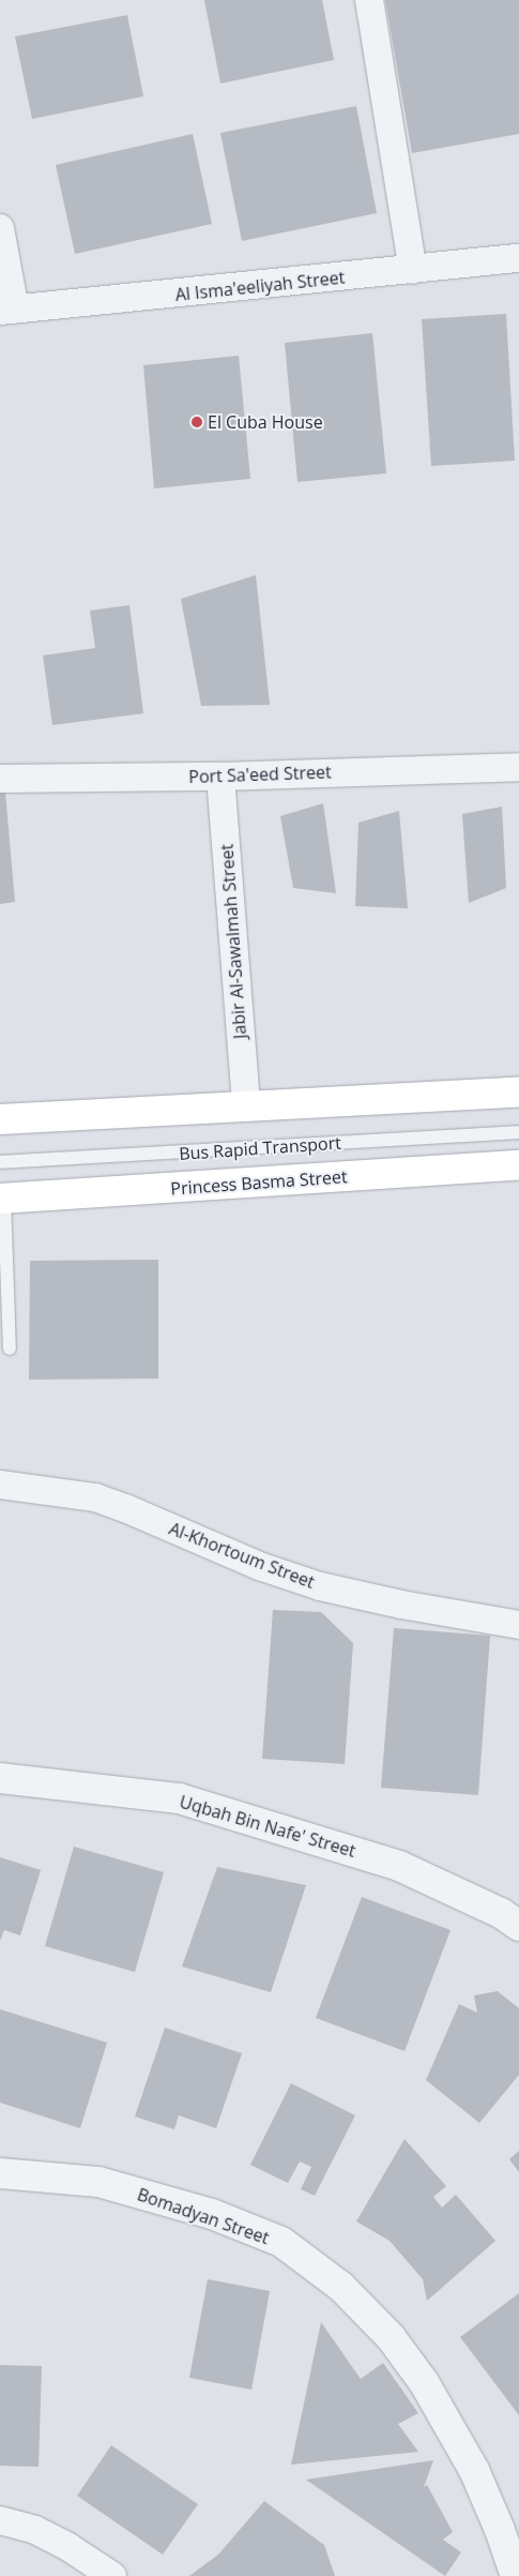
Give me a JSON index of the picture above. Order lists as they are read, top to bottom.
{
  "streets": {
    "main road": ["Princess Basma Street"],
    "street": [
      "Al Isma'eeliyah Street",
      "Port Sa'eed Street",
      "Jabir Al-Sawalmah Street",
      "Al-Khortoum Street",
      "Uqbah Bin Nafe' Street",
      "Bomadyan Street"
    ],
    "lane": ["Bus Rapid Transport"]
  },
  "crossings": [
    ["Port Sa'eed Street", "Jabir Al-Sawalmah Street"]
  ],
  "places": ["El Cuba House"]
}
